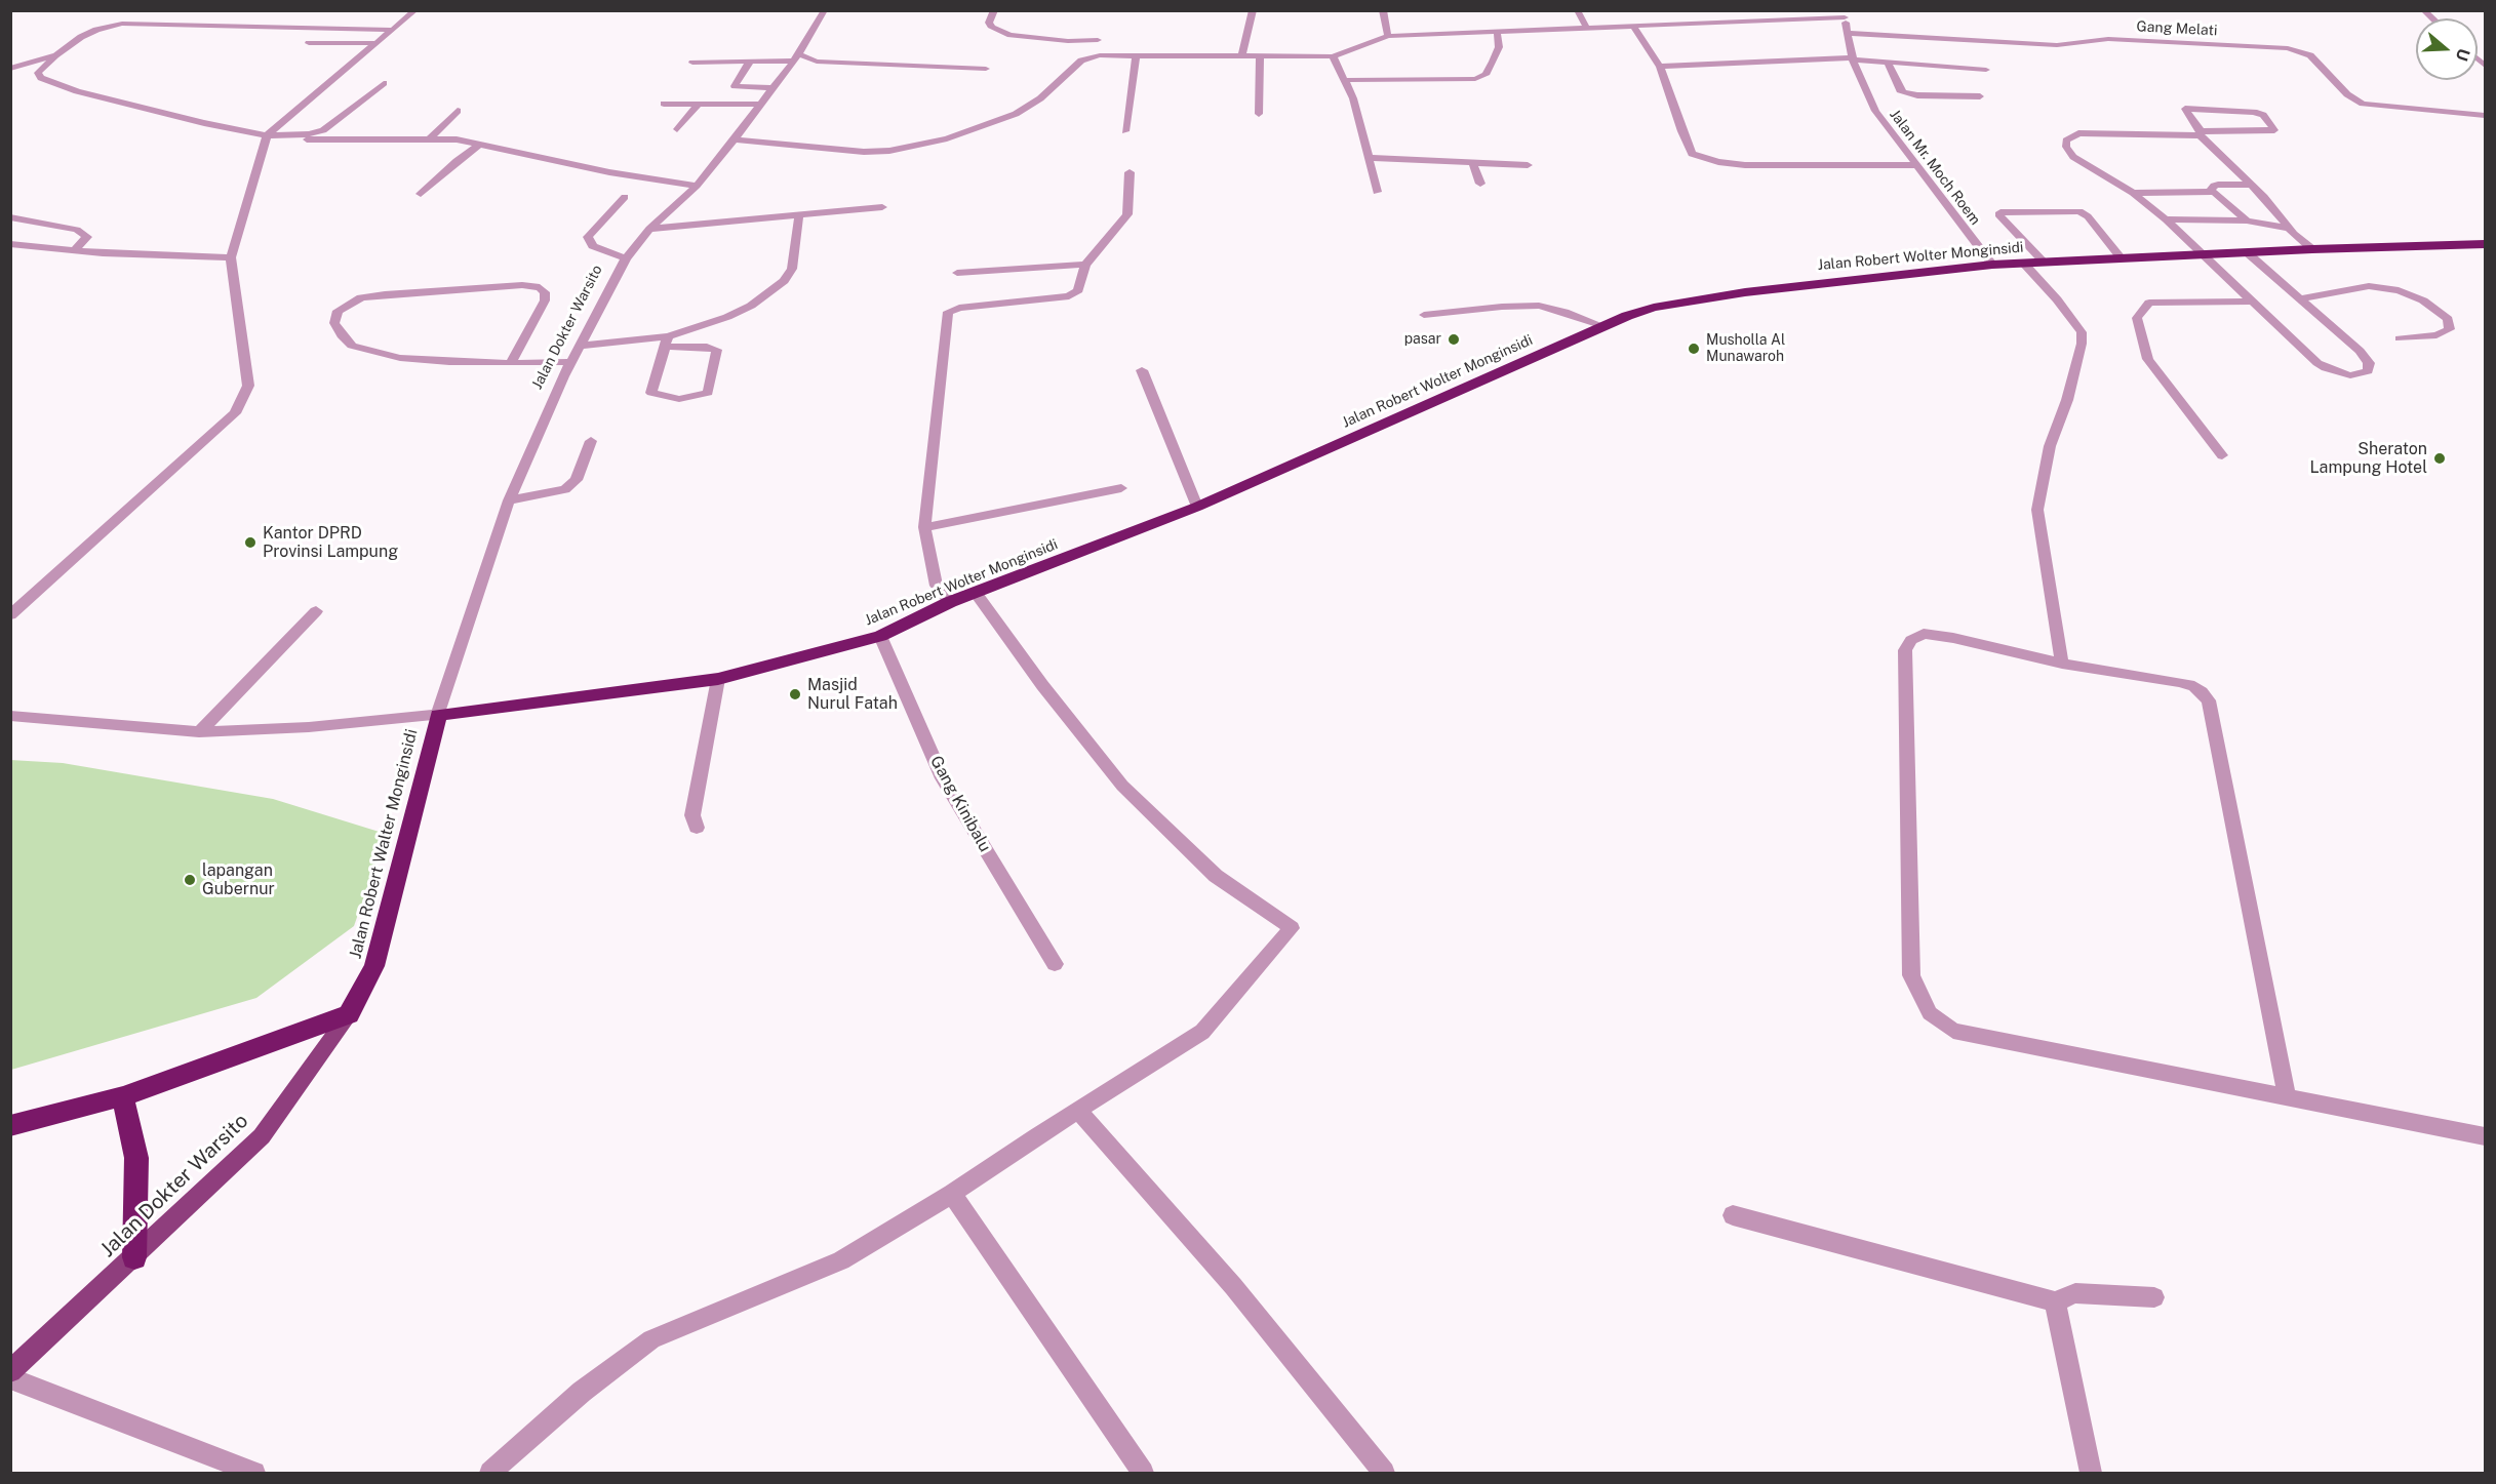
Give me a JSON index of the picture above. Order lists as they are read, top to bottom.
{
  "streets": {
    "highway": ["Jalan Robert Wolter Monginsidi", "Jalan Robert Walter Monginsidi"],
    "main road": ["Jalan Dokter Warsito"],
    "street": ["Gang Melati", "Jalan Mr. Moch Roem", "Gang Kinibalu"]
  },
  "crossings": [
    ["Gang Melati", "Jalan Mr. Moch Roem"],
    ["Jalan Mr. Moch Roem", "Jalan Robert Wolter Monginsidi"],
    ["Jalan Robert Wolter Monginsidi", "Jalan Dokter Warsito"],
    ["Jalan Robert Wolter Monginsidi", "Gang Kinibalu"],
    ["Jalan Robert Wolter Monginsidi", "Jalan Robert Walter Monginsidi"],
    ["Jalan Dokter Warsito", "Jalan Robert Walter Monginsidi"]
  ],
  "places": [
    "pasar",
    "Musholla Al Munawaroh",
    "Sheraton Lampung Hotel",
    "Kantor DPRD Provinsi Lampung",
    "Masjid Nurul Fatah",
    "lapangan Gubernur"
  ],
  "north": "right"
}
